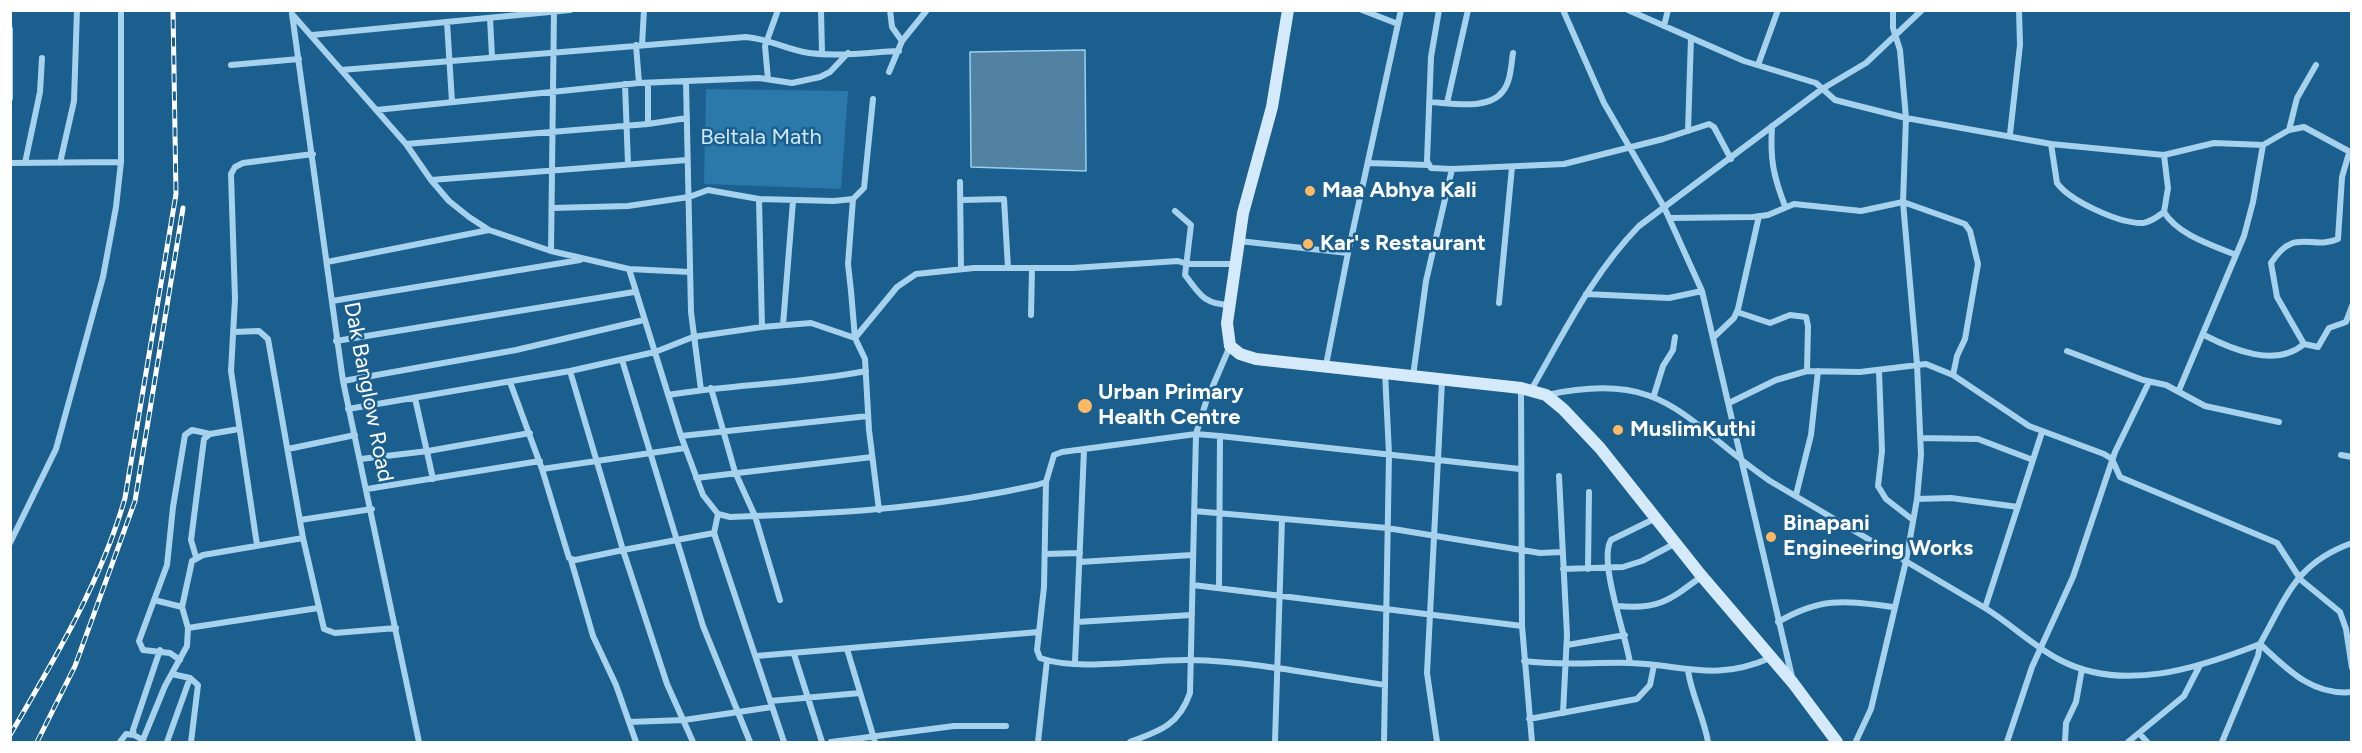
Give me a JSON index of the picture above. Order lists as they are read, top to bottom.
{
  "streets": {
    "street": ["Dak Banglow Road"]
  },
  "parks": ["Beltala Math"],
  "places": [
    "Maa Abhya Kali",
    "Kar's Restaurant",
    "Urban Primary Health Centre",
    "MuslimKuthi",
    "Binapani Engineering Works"
  ]
}
